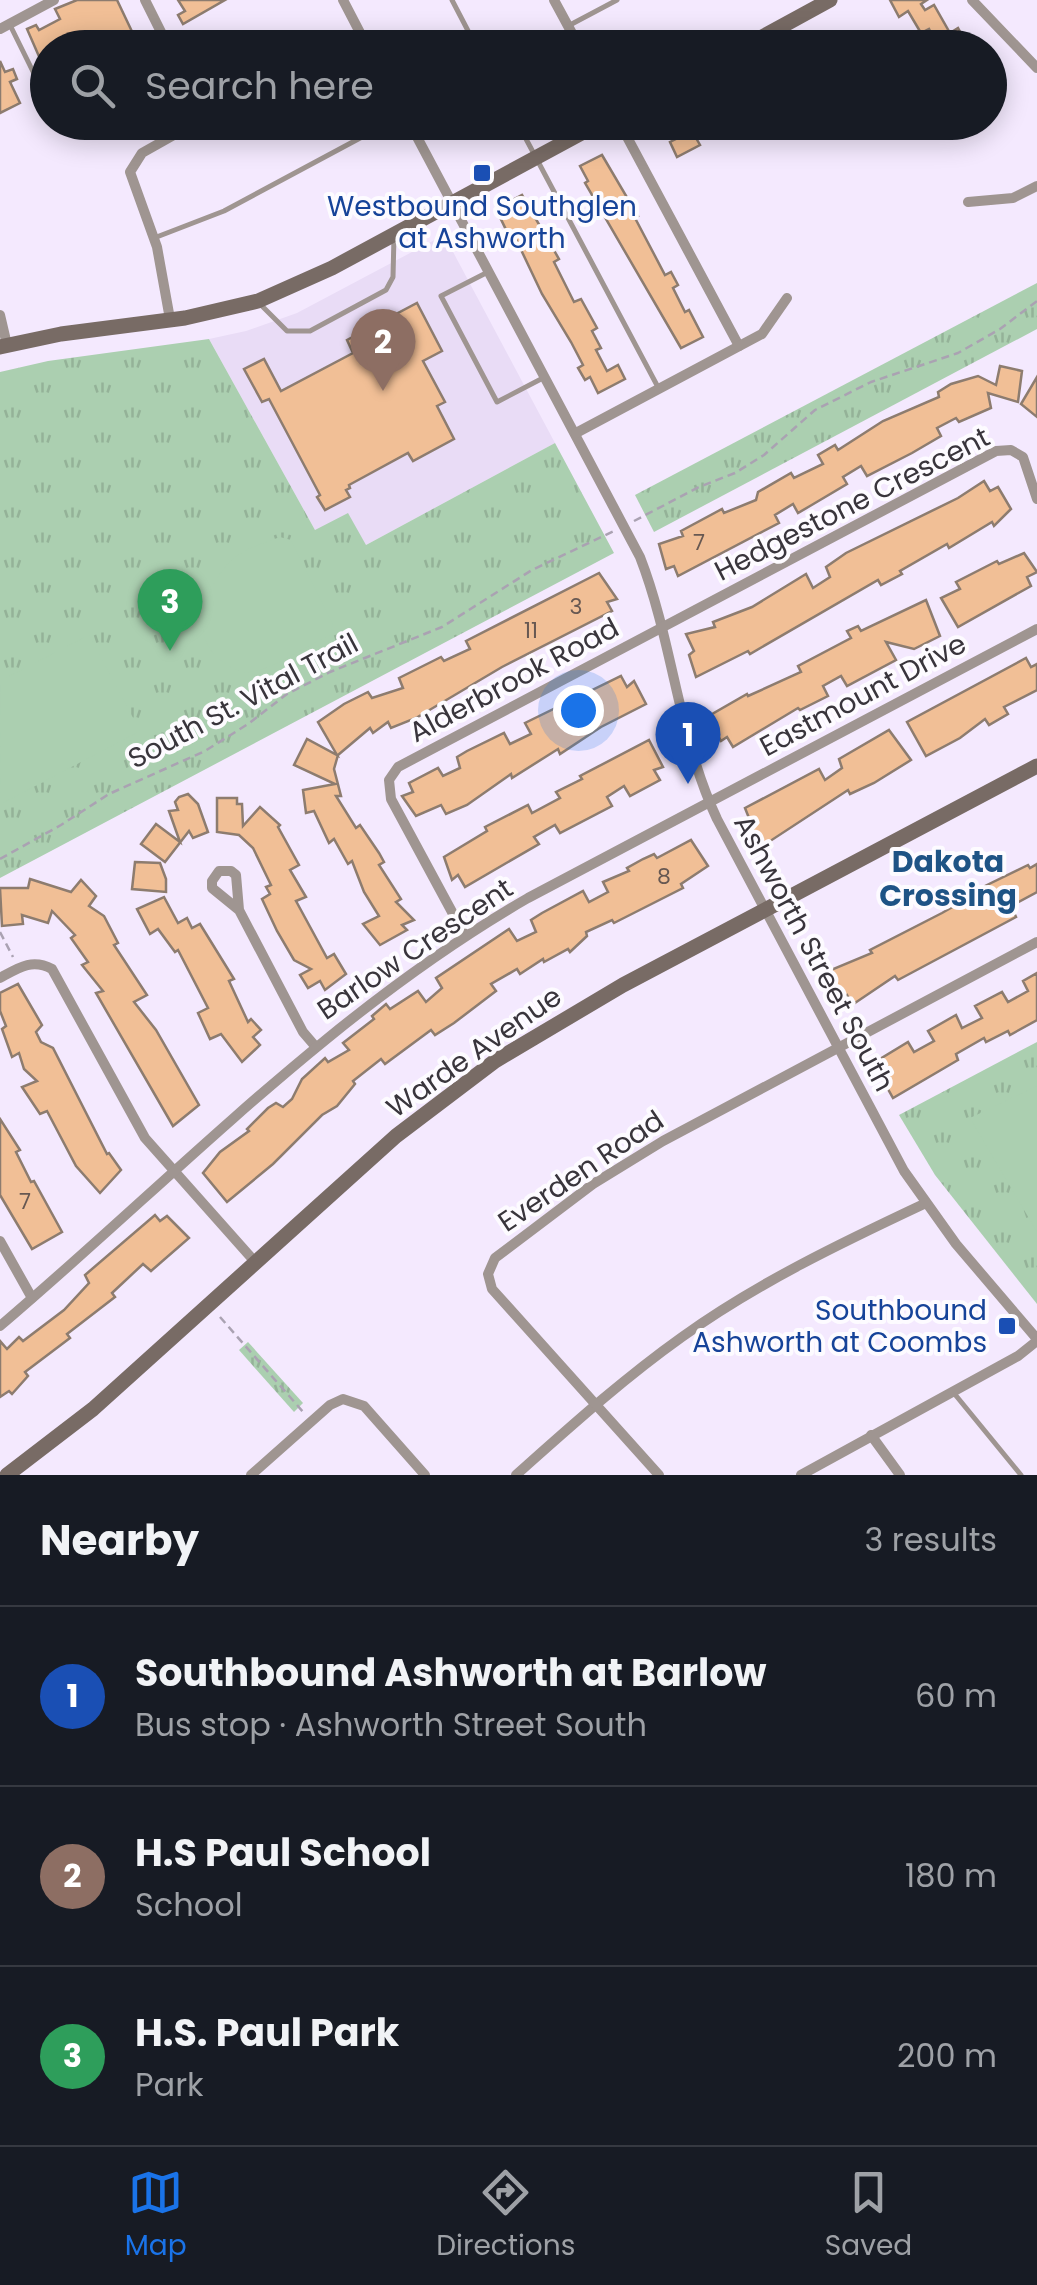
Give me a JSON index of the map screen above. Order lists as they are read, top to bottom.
{
  "streets": {
    "main road": ["Warde Avenue"],
    "street": [
      "Hedgestone Crescent",
      "Alderbrook Road",
      "Eastmount Drive",
      "Barlow Crescent",
      "Ashworth Street South",
      "Everden Road"
    ],
    "path": ["South St. Vital Trail"]
  },
  "crossings": [
    ["Hedgestone Crescent", "Alderbrook Road"],
    ["Hedgestone Crescent", "Ashworth Street South"],
    ["Alderbrook Road", "Barlow Crescent"],
    ["Alderbrook Road", "Ashworth Street South"],
    ["Eastmount Drive", "Barlow Crescent"],
    ["Eastmount Drive", "Ashworth Street South"],
    ["Barlow Crescent", "Ashworth Street South"],
    ["Ashworth Street South", "Warde Avenue"],
    ["Ashworth Street South", "Everden Road"]
  ],
  "districts": ["Dakota Crossing"],
  "places": {
    "transit": ["Westbound Southglen at Ashworth", "Southbound Ashworth at Coombs"]
  },
  "house_numbers": [
    "7",
    "3",
    "11",
    "8",
    "7"
  ],
  "page": {
    "search": "Search here",
    "pins": ["2", "3", "1"],
    "heading": ["Nearby", "3 results"],
    "list": [
      {
        "mark": "1",
        "name": "Southbound Ashworth at Barlow",
        "note": "Bus stop · Ashworth Street South",
        "value": "60 m"
      },
      {
        "mark": "2",
        "name": "H.S Paul School",
        "note": "School",
        "value": "180 m"
      },
      {
        "mark": "3",
        "name": "H.S. Paul Park",
        "note": "Park",
        "value": "200 m"
      }
    ],
    "nav": ["Map", "Directions", "Saved"]
  }
}
